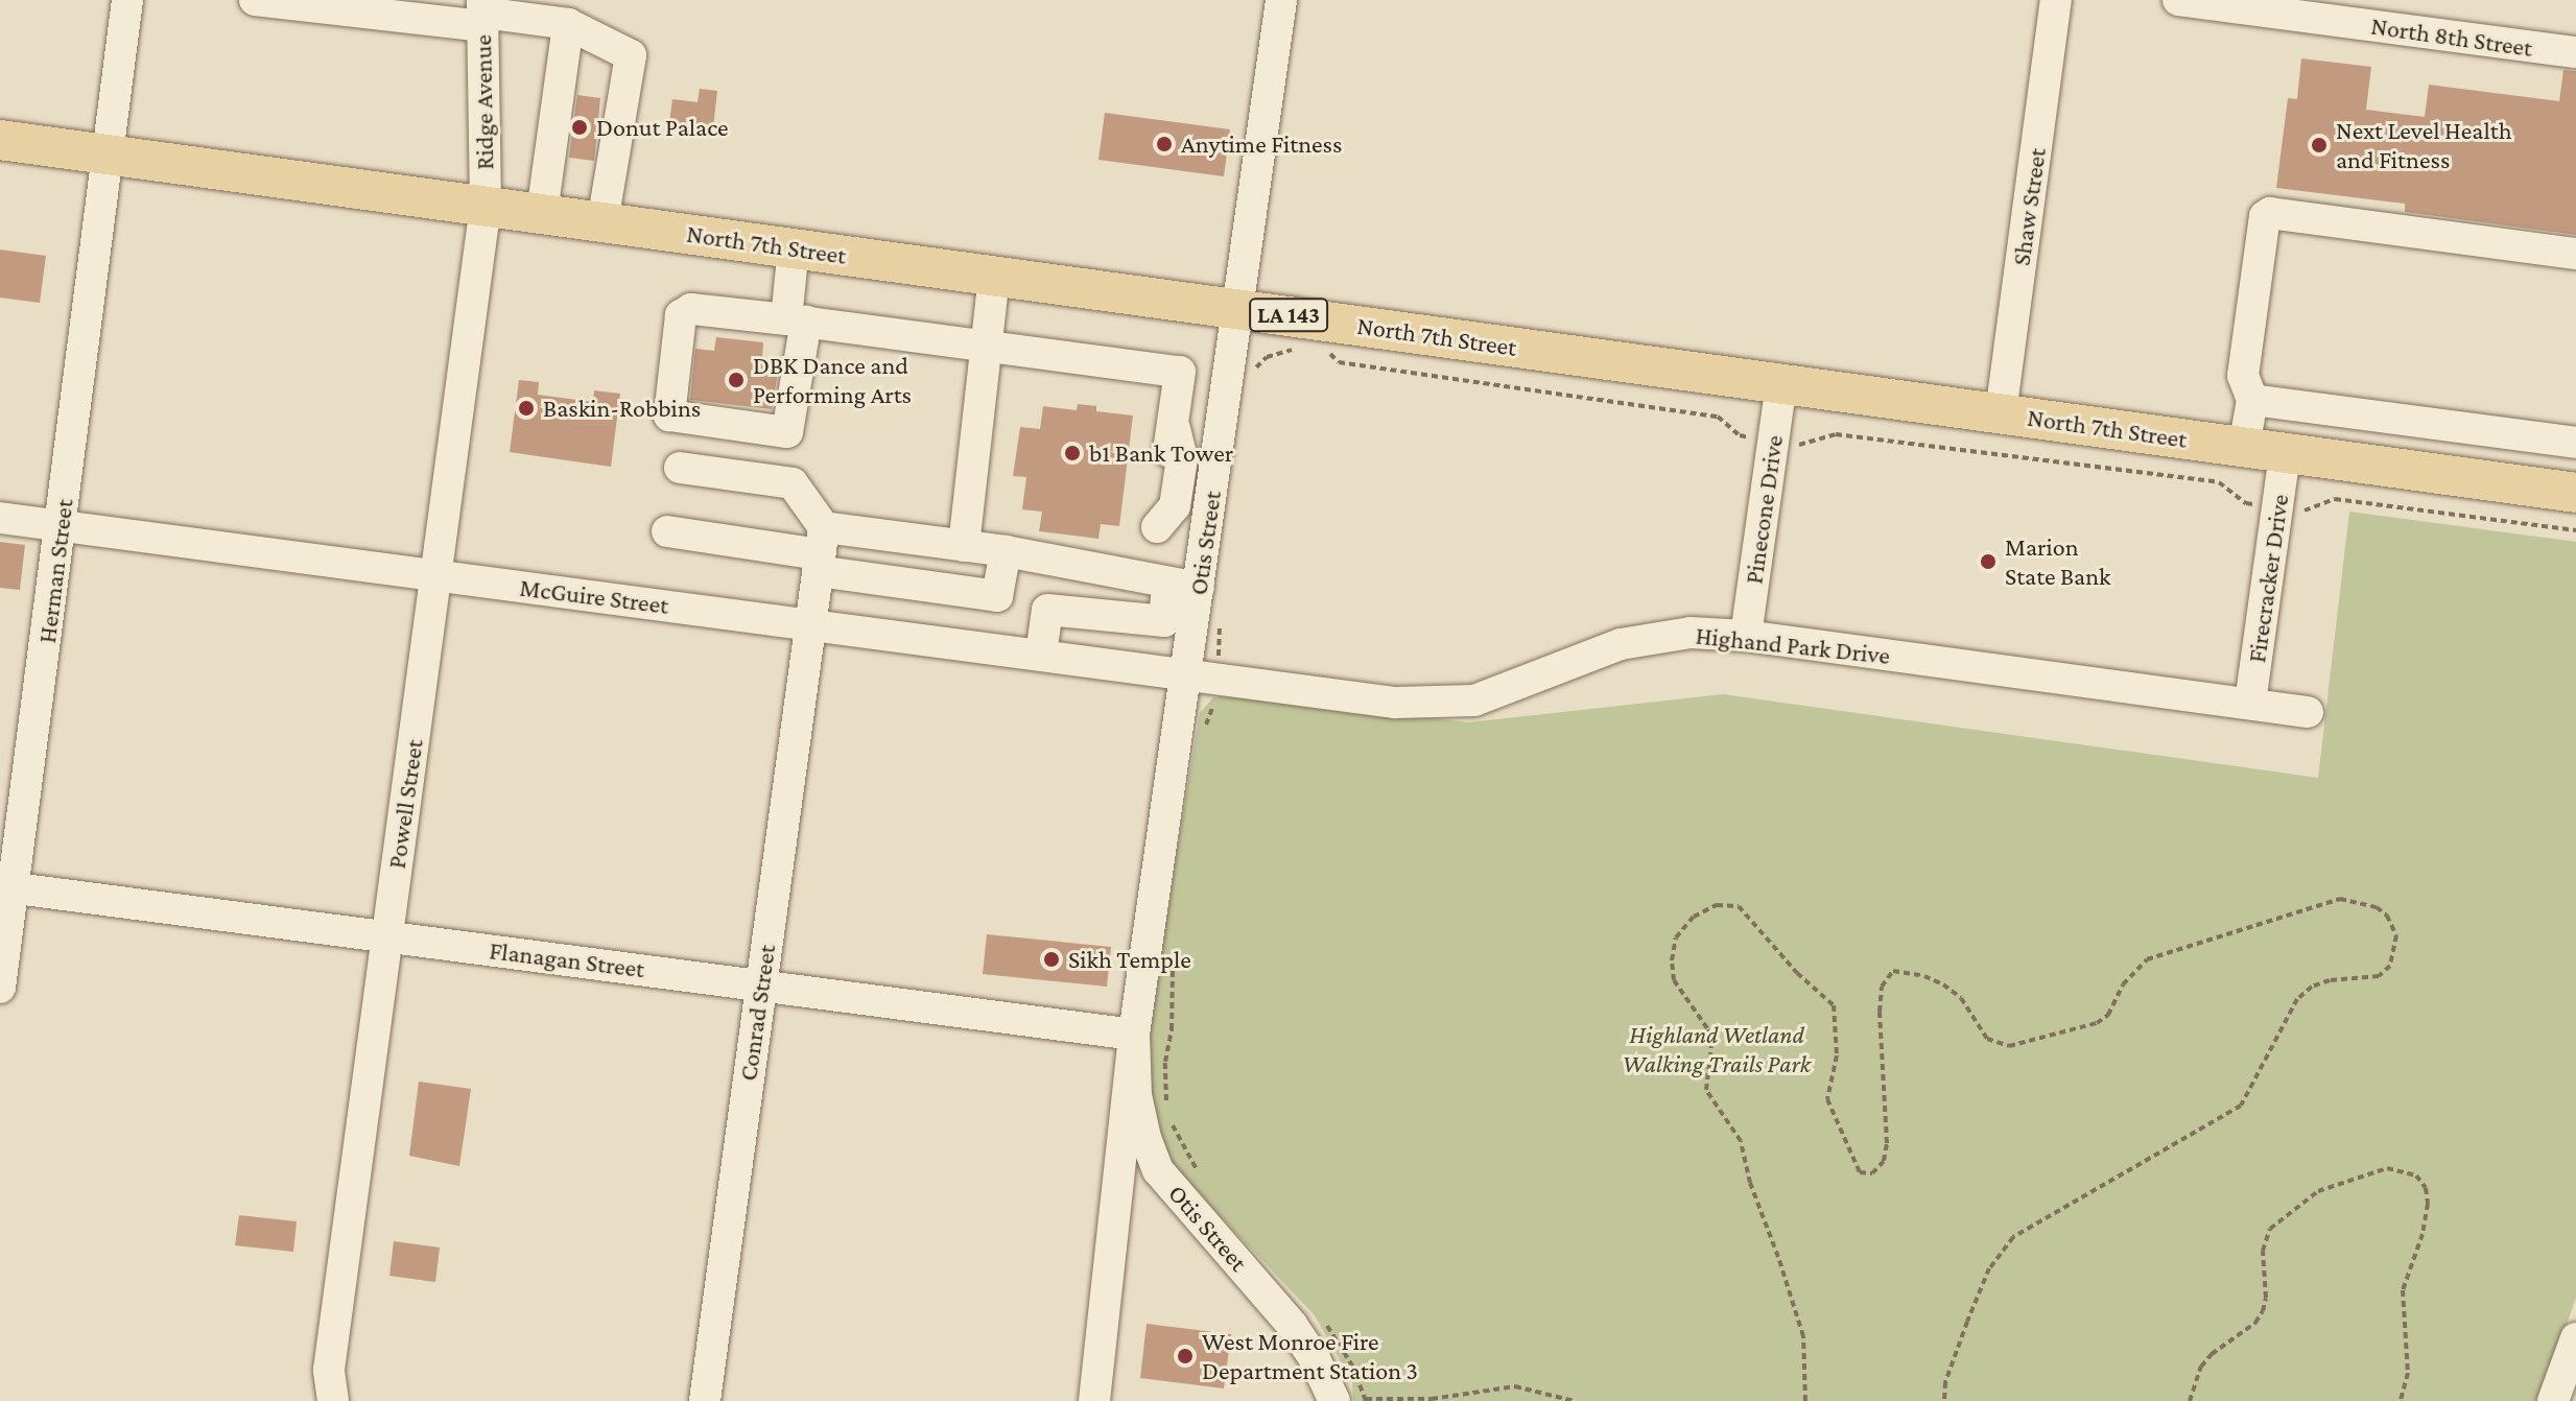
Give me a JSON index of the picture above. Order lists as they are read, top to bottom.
{
  "streets": {
    "main road": ["North 7th Street", "LA 143"],
    "street": [
      "North 8th Street",
      "Ridge Avenue",
      "Shaw Street",
      "Pinecone Drive",
      "Otis Street",
      "Herman Street",
      "Firecracker Drive",
      "McGuire Street",
      "Highand Park Drive",
      "Powell Street",
      "Flanagan Street",
      "Conrad Street"
    ]
  },
  "crossings": [
    ["Ridge Avenue", "North 7th Street"],
    ["Ridge Avenue", "Powell Street"],
    ["Shaw Street", "North 7th Street"],
    ["North 7th Street", "Pinecone Drive"],
    ["North 7th Street", "Otis Street"],
    ["North 7th Street", "Herman Street"],
    ["North 7th Street", "Firecracker Drive"],
    ["North 7th Street", "Powell Street"],
    ["Pinecone Drive", "Highand Park Drive"],
    ["Otis Street", "McGuire Street"],
    ["Otis Street", "Highand Park Drive"],
    ["Otis Street", "Flanagan Street"],
    ["Herman Street", "McGuire Street"],
    ["Herman Street", "Flanagan Street"],
    ["Firecracker Drive", "Highand Park Drive"],
    ["McGuire Street", "Highand Park Drive"],
    ["McGuire Street", "Powell Street"],
    ["McGuire Street", "Conrad Street"],
    ["Powell Street", "Flanagan Street"],
    ["Flanagan Street", "Conrad Street"]
  ],
  "parks": ["Highland Wetland Walking Trails Park"],
  "places": [
    "Donut Palace",
    "Anytime Fitness",
    "Next Level Health and Fitness",
    "DBK Dance and Performing Arts",
    "Baskin-Robbins",
    "b1 Bank Tower",
    "Marion State Bank",
    "Sikh Temple",
    "West Monroe Fire Department Station 3"
  ]
}
